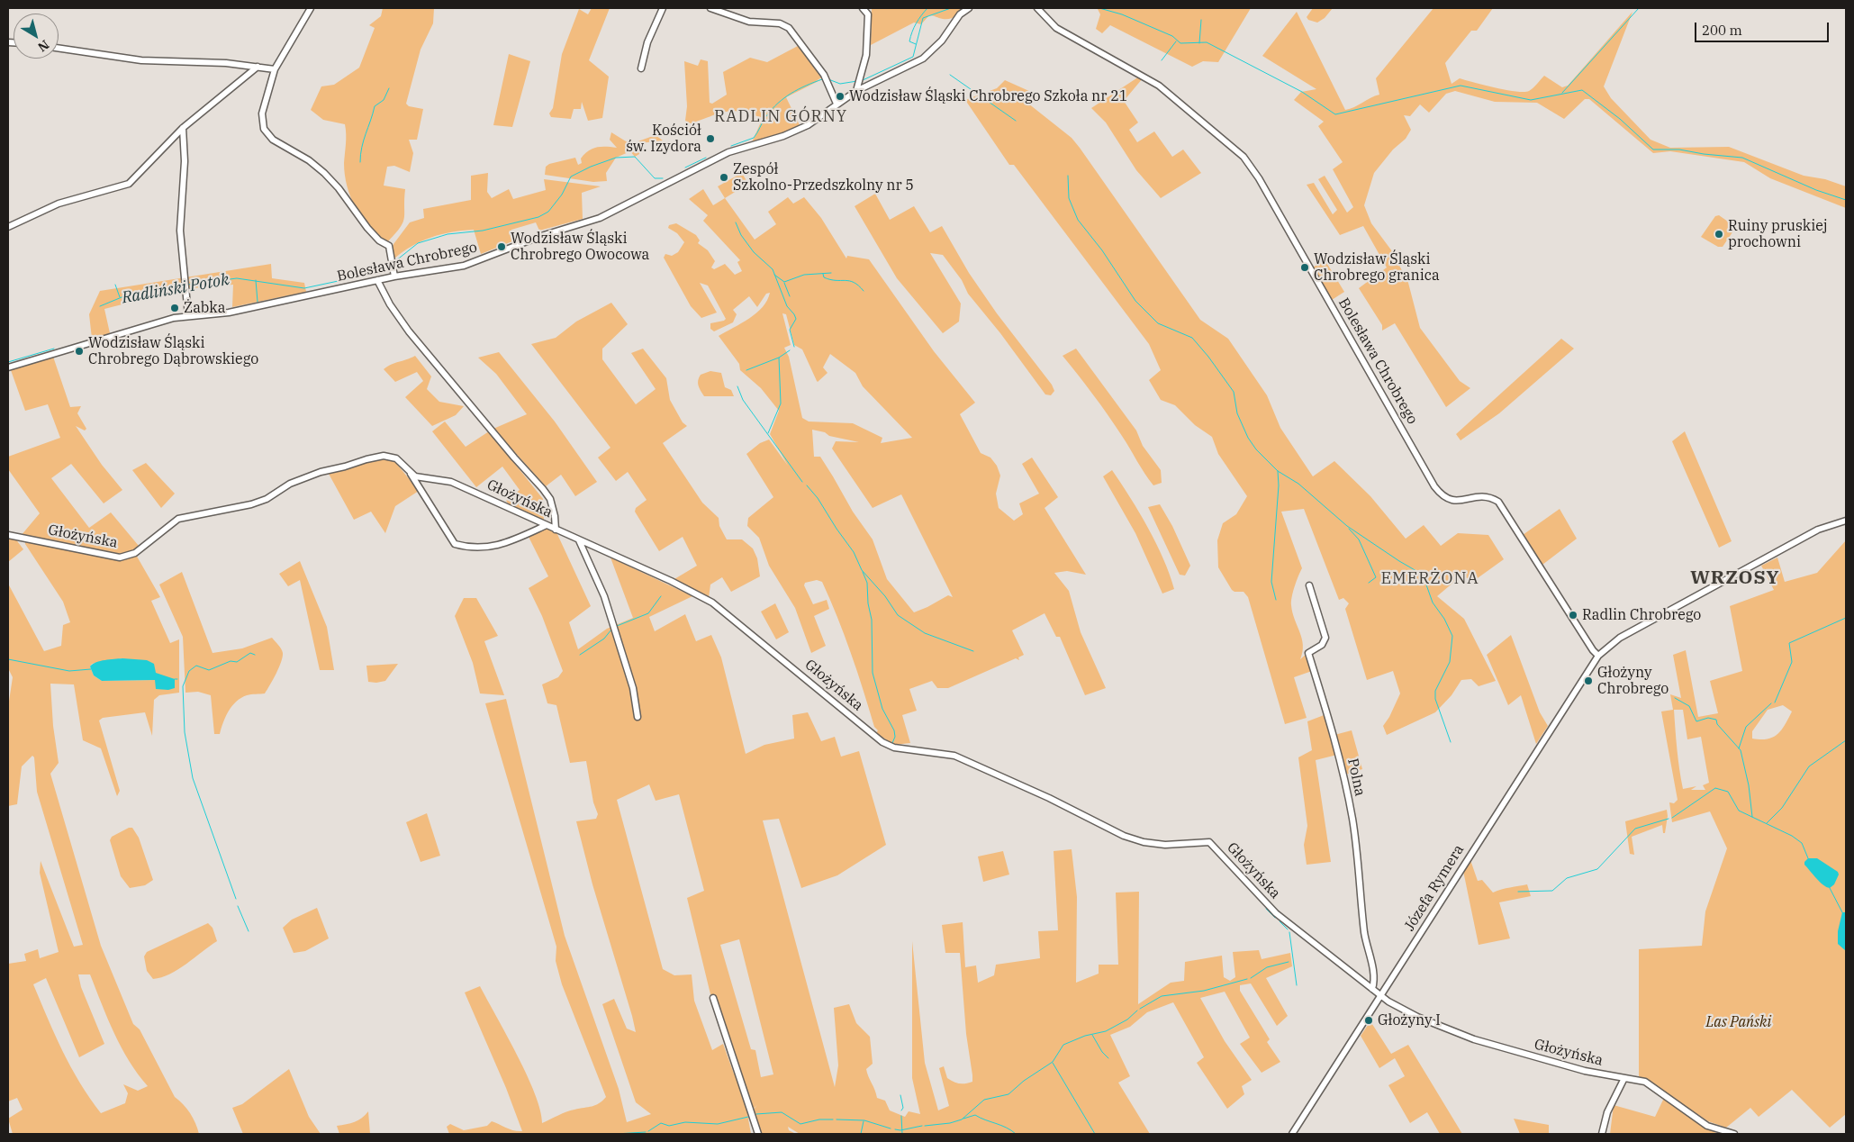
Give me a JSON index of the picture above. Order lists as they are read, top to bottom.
{
  "streets": {
    "street": [
      "Bolesława Chrobrego",
      "Głożyńska",
      "Polna",
      "Józefa Rymera"
    ]
  },
  "crossings": [
    ["Bolesława Chrobrego", "Józefa Rymera"],
    ["Głożyńska", "Polna"],
    ["Głożyńska", "Józefa Rymera"]
  ],
  "districts": ["RADLIN GÓRNY", "WRZOSY", "EMERŻONA"],
  "water": ["Radliński Potok"],
  "parks": ["Las Pański"],
  "places": [
    "Wodzisław Śląski Chrobrego Szkoła nr 21",
    "Kościół św. Izydora",
    "Zespół Szkolno-Przedszkolny nr 5",
    "Ruiny pruskiej prochowni",
    "Wodzisław Śląski Chrobrego Owocowa",
    "Wodzisław Śląski Chrobrego granica",
    "Żabka",
    "Wodzisław Śląski Chrobrego Dąbrowskiego",
    "Radlin Chrobrego",
    "Głożyny Chrobrego",
    "Głożyny I"
  ],
  "scale_bar": "200 m",
  "north": "bottom right"
}
